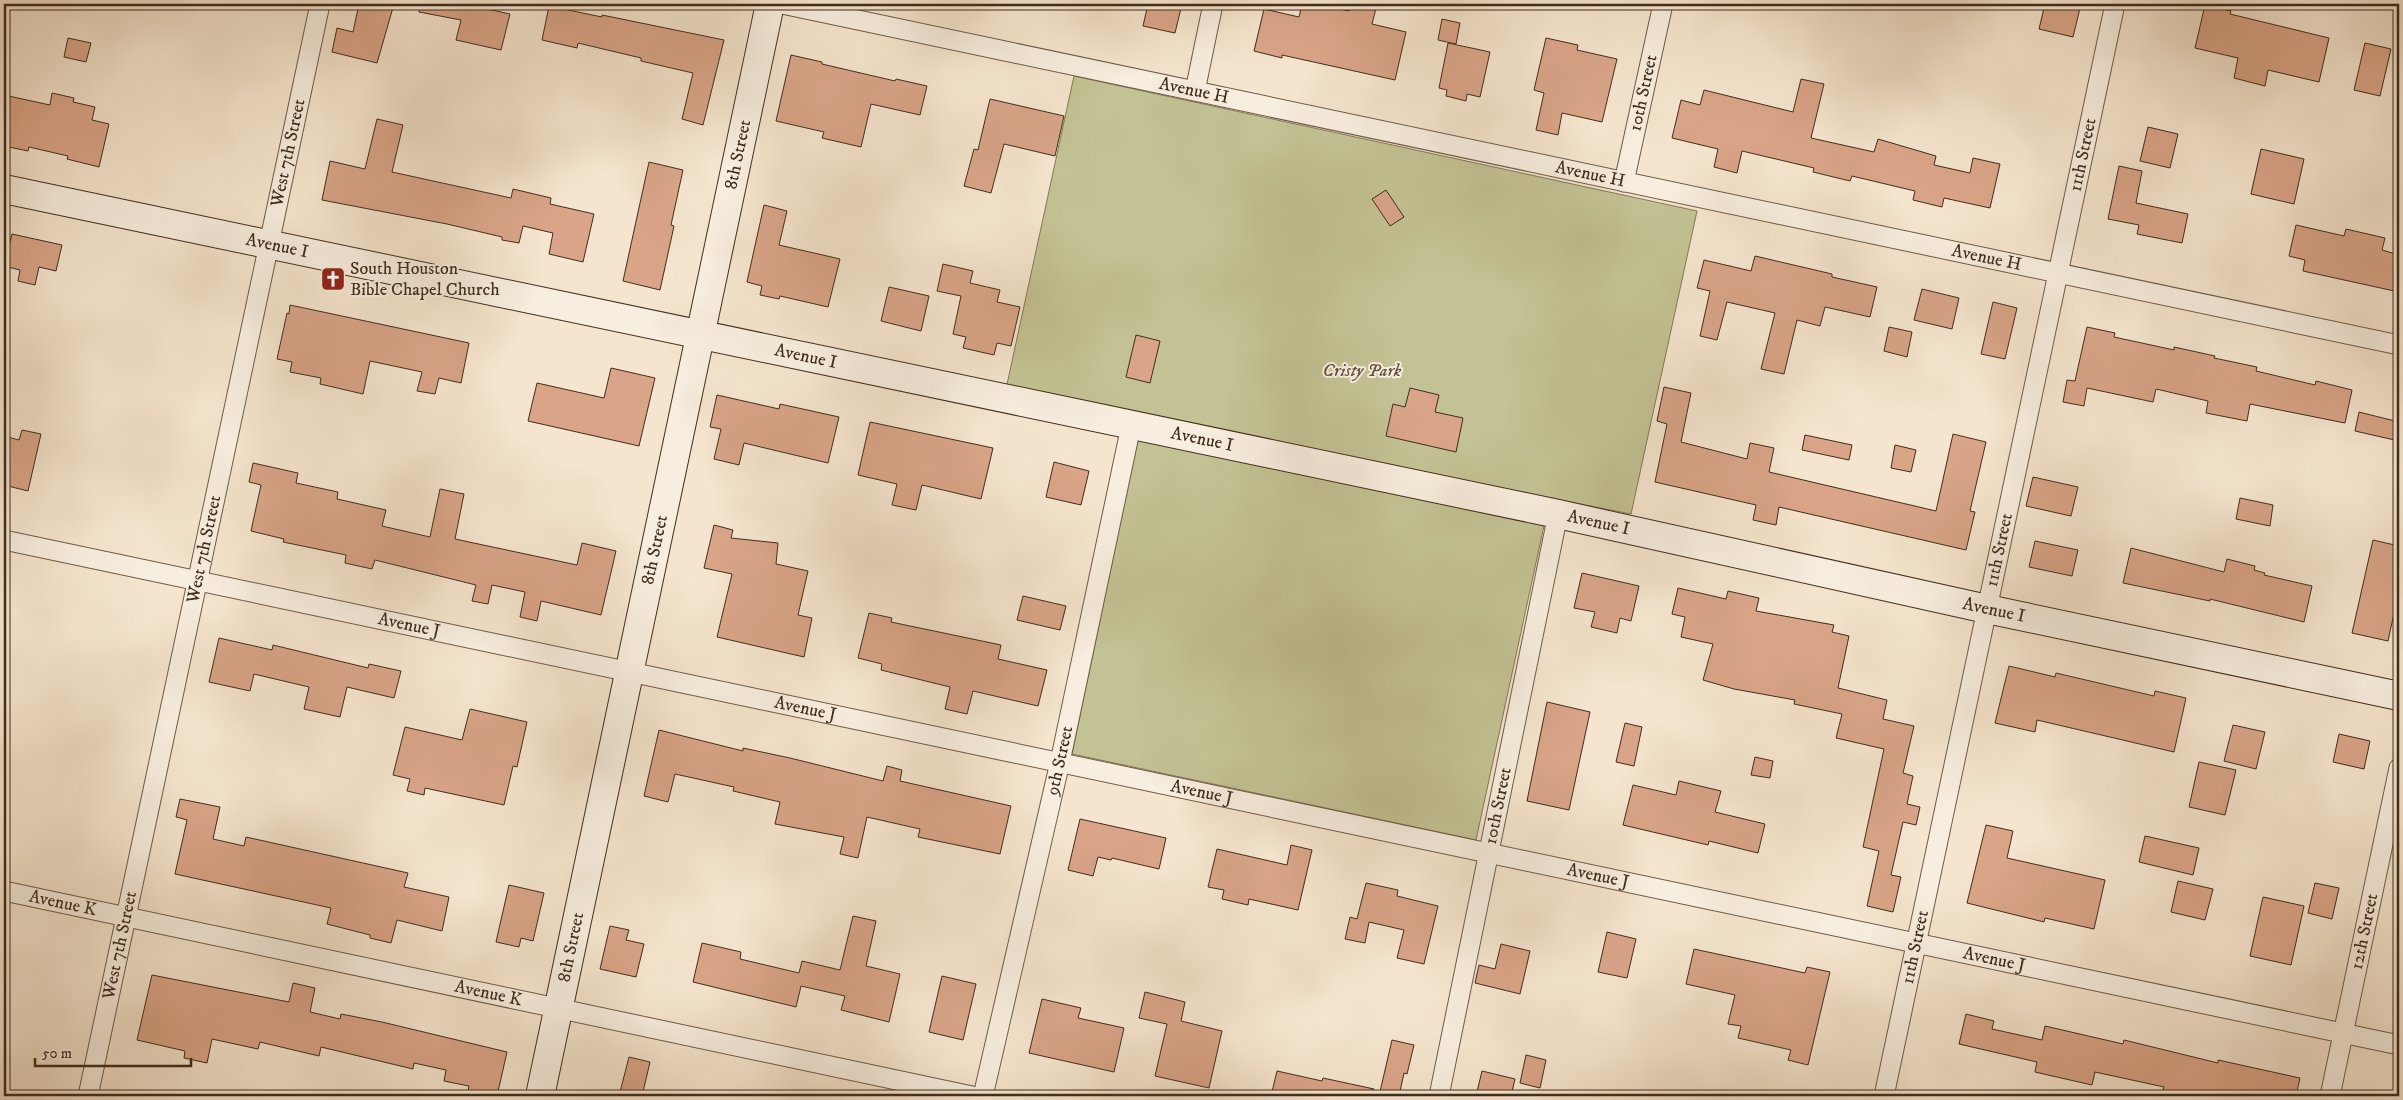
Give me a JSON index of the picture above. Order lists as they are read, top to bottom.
{
  "streets": {
    "street": [
      "Avenue H",
      "10th Street",
      "West 7th Street",
      "8th Street",
      "11th Street",
      "Avenue I",
      "Avenue J",
      "9th Street",
      "Avenue K",
      "12th Street"
    ]
  },
  "crossings": [
    ["Avenue H", "10th Street"],
    ["Avenue H", "11th Street"],
    ["10th Street", "Avenue I"],
    ["10th Street", "Avenue J"],
    ["West 7th Street", "Avenue I"],
    ["West 7th Street", "Avenue J"],
    ["West 7th Street", "Avenue K"],
    ["8th Street", "Avenue I"],
    ["8th Street", "Avenue J"],
    ["8th Street", "Avenue K"],
    ["11th Street", "Avenue I"],
    ["11th Street", "Avenue J"],
    ["Avenue I", "9th Street"],
    ["Avenue J", "9th Street"],
    ["Avenue J", "12th Street"]
  ],
  "parks": ["Cristy Park"],
  "places": {
    "church": ["South Houston Bible Chapel Church"]
  },
  "scale_bar": "50 m"
}
